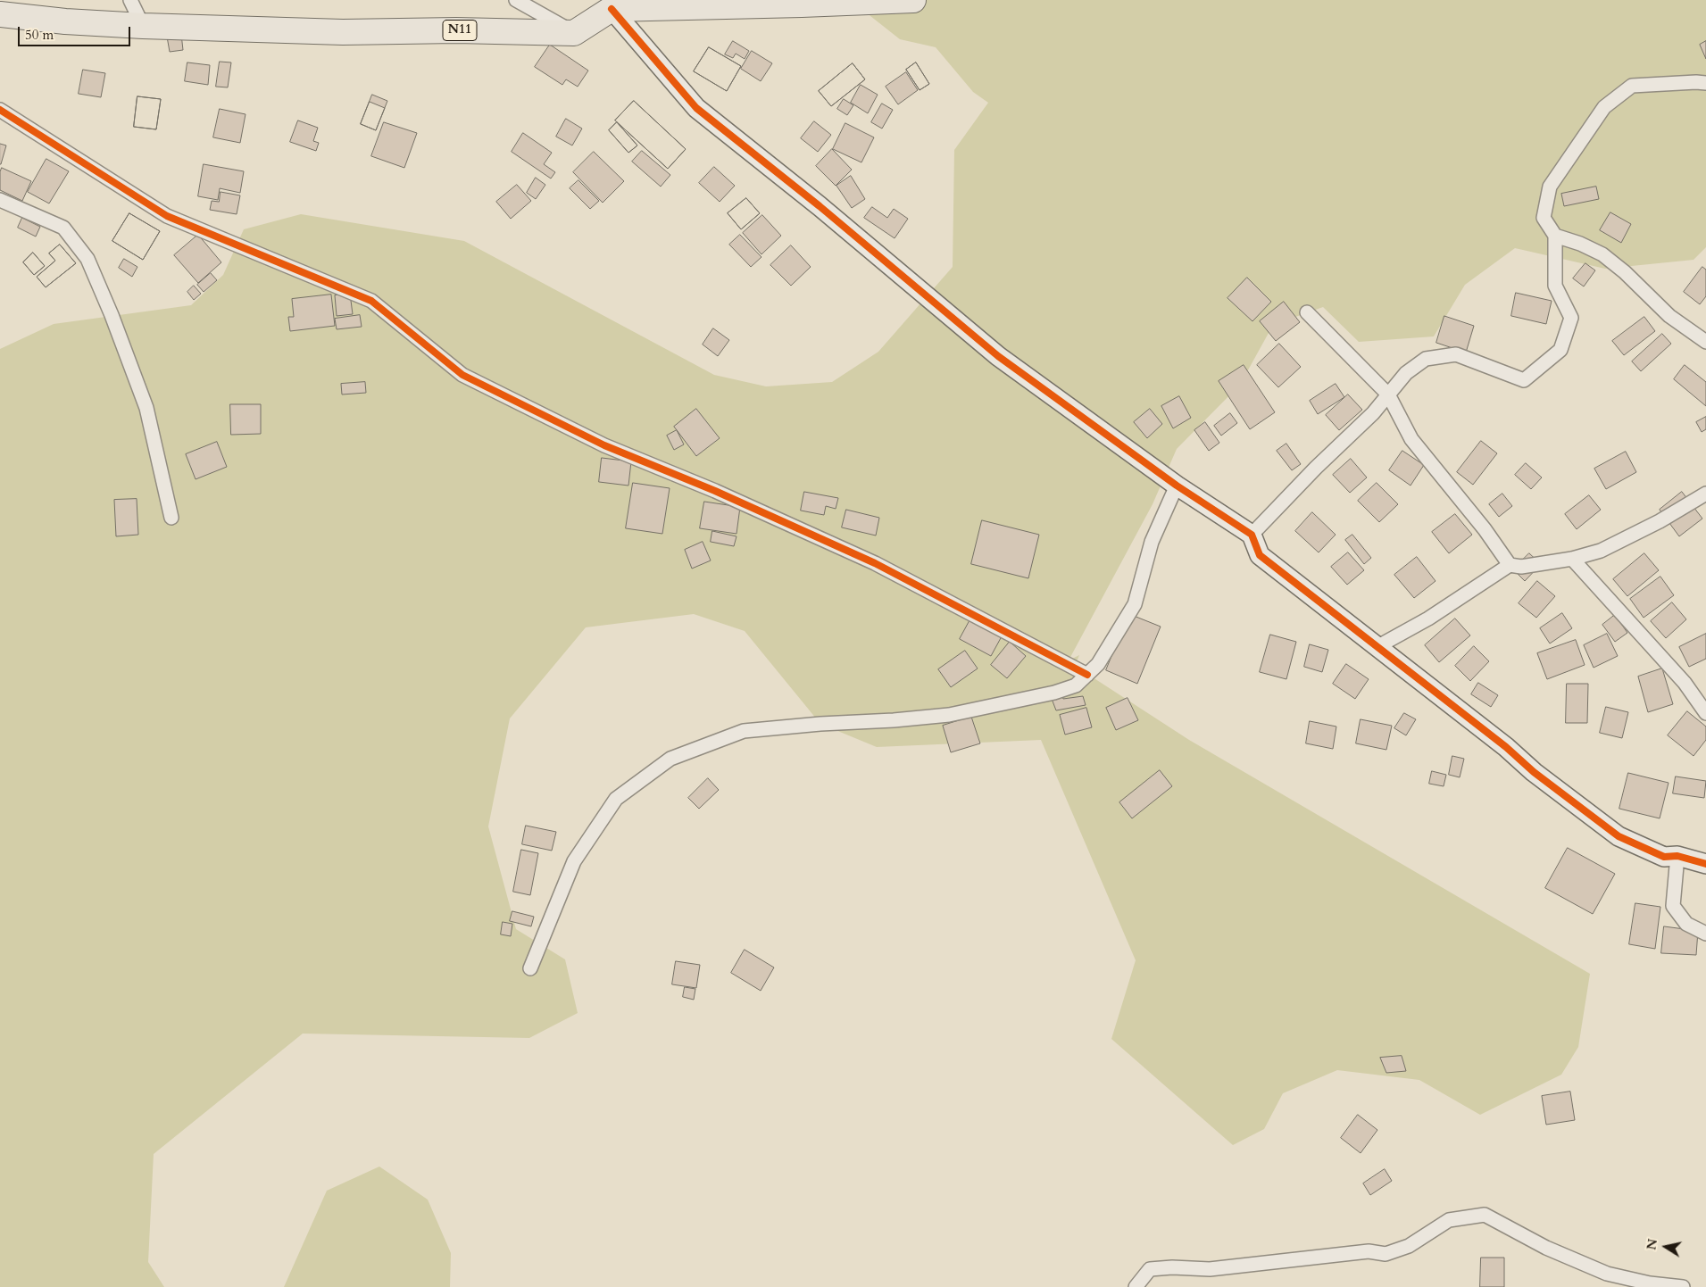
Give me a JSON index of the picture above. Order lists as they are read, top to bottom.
{
  "streets": {
    "highway": ["N11"]
  },
  "scale_bar": "50 m",
  "north": "left"
}
